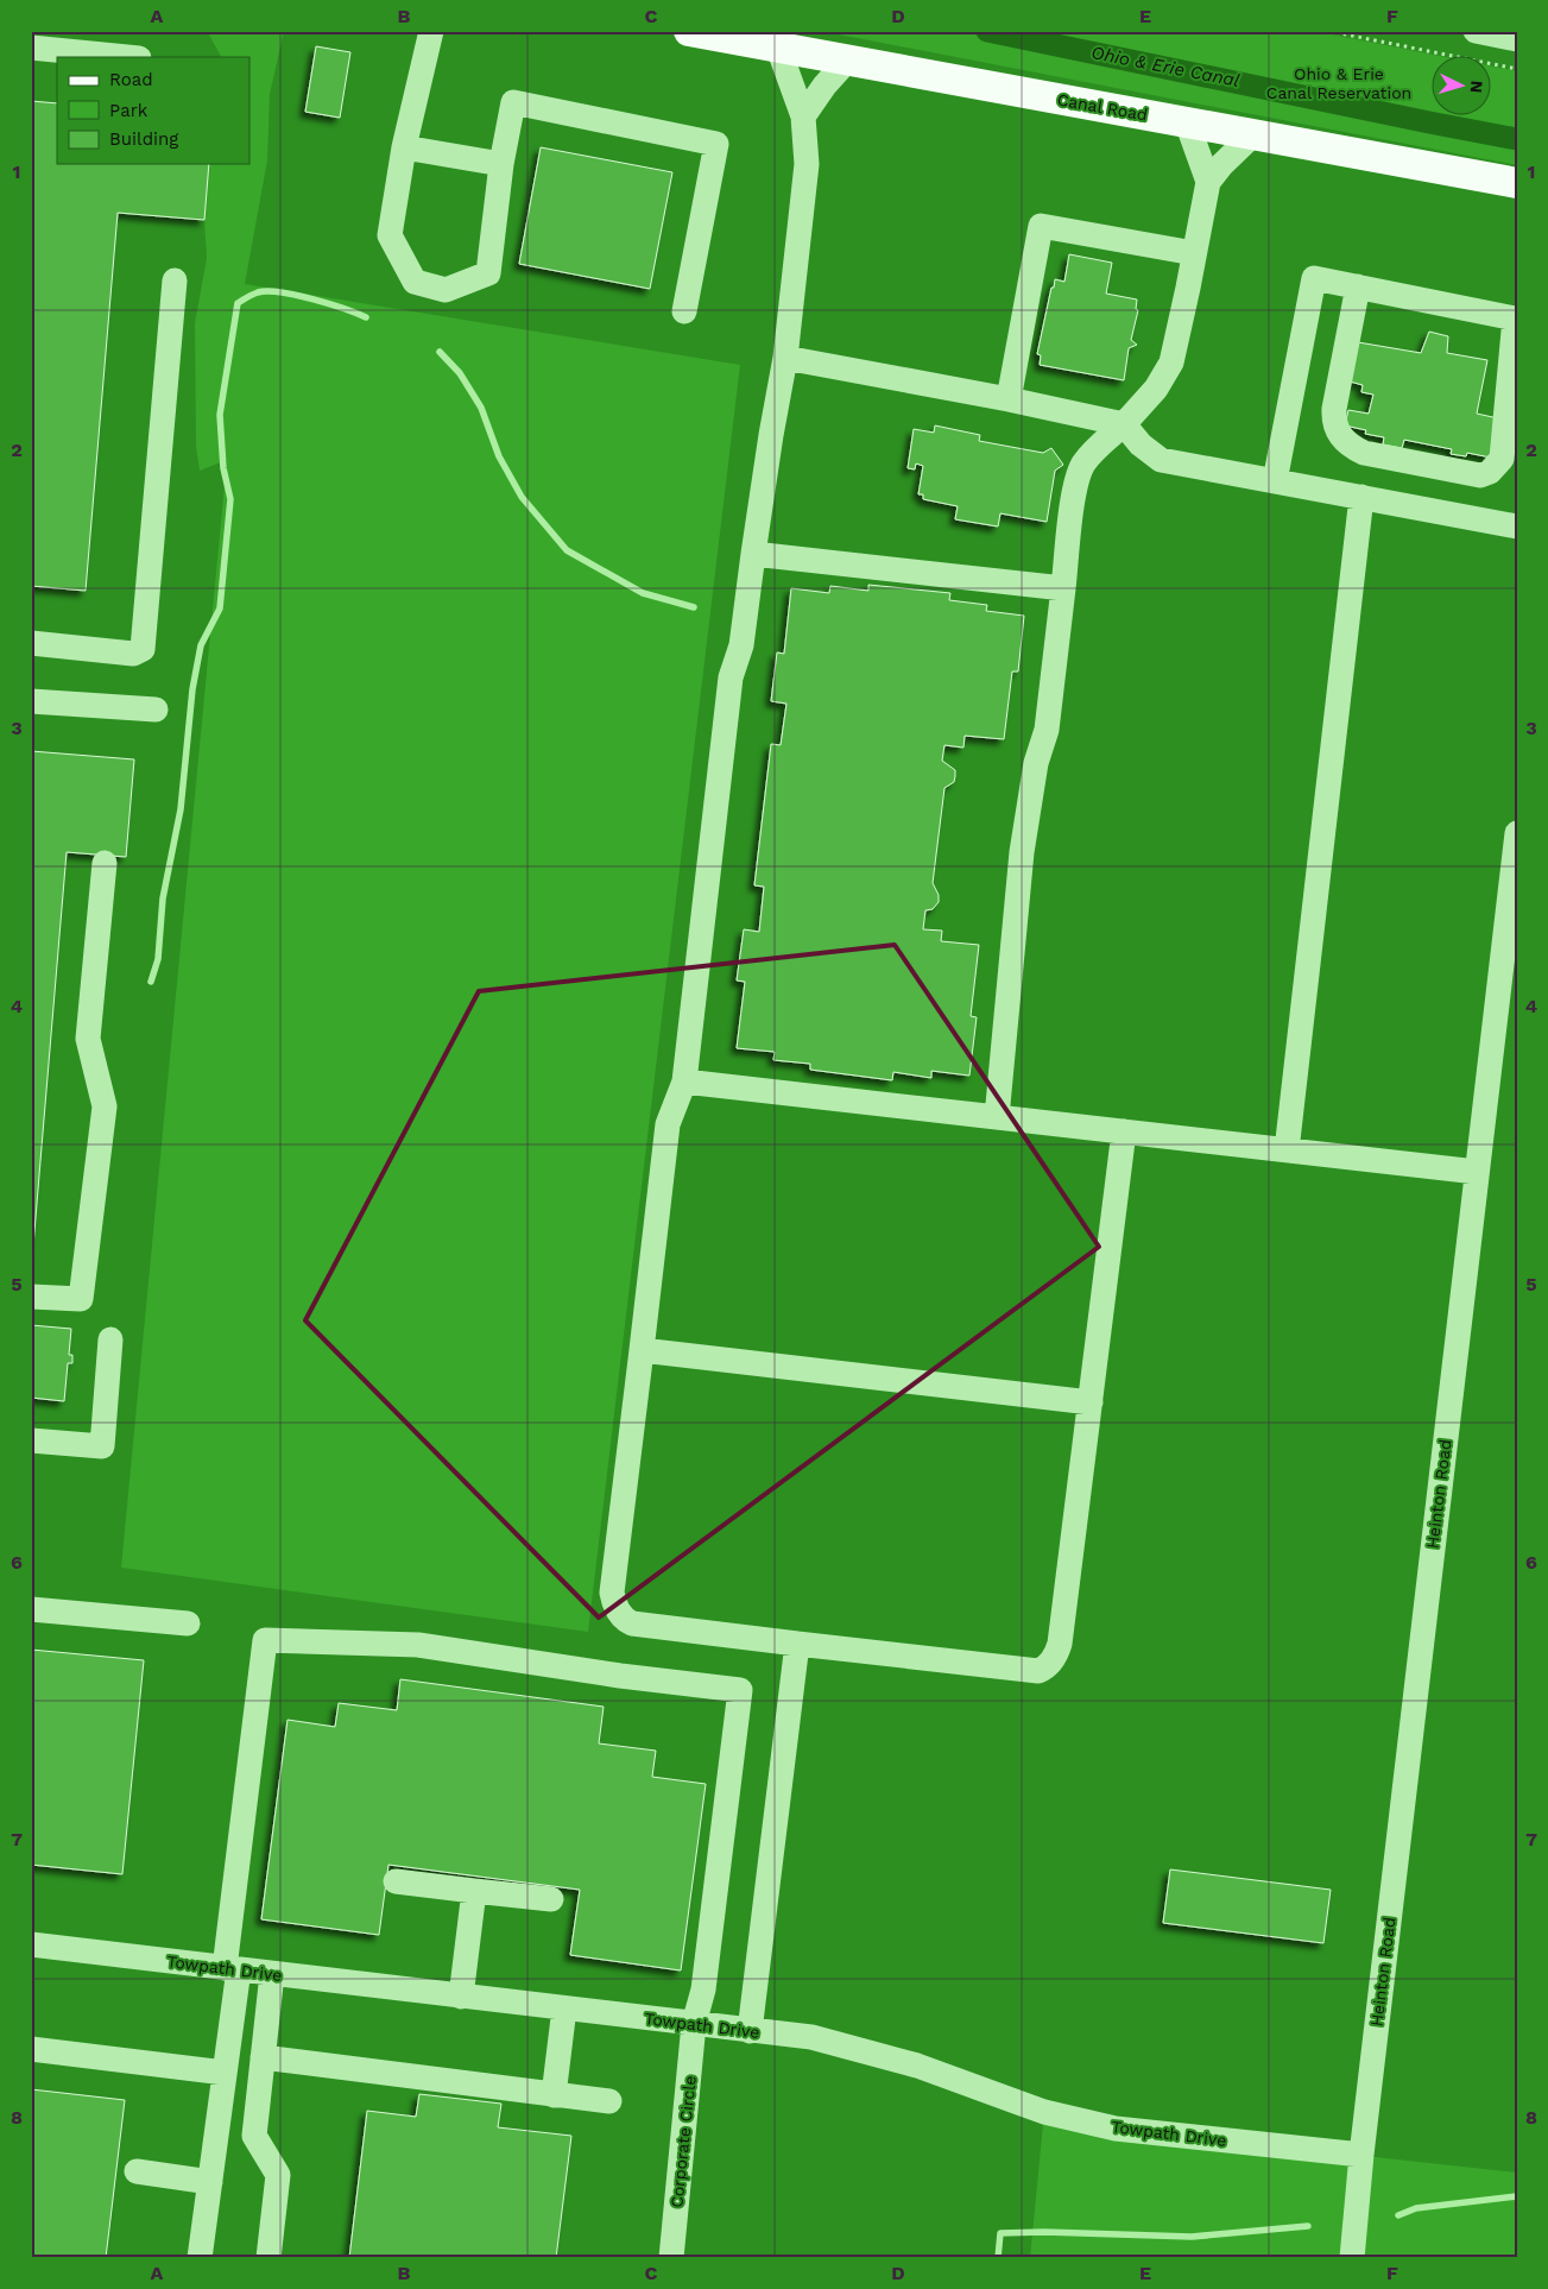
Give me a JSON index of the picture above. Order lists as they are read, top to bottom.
{
  "streets": {
    "main road": ["Canal Road"],
    "street": ["Heinton Road", "Towpath Drive", "Corporate Circle"]
  },
  "crossings": [
    ["Heinton Road", "Towpath Drive"],
    ["Towpath Drive", "Corporate Circle"]
  ],
  "water": ["Ohio & Erie Canal"],
  "parks": ["Ohio & Erie Canal Reservation"],
  "legend": ["Road", "Park", "Building"],
  "north": "right",
  "grid": {
    "columns": [
      "A",
      "B",
      "C",
      "D",
      "E",
      "F"
    ],
    "rows": [
      "1",
      "2",
      "3",
      "4",
      "5",
      "6",
      "7",
      "8"
    ]
  }
}
